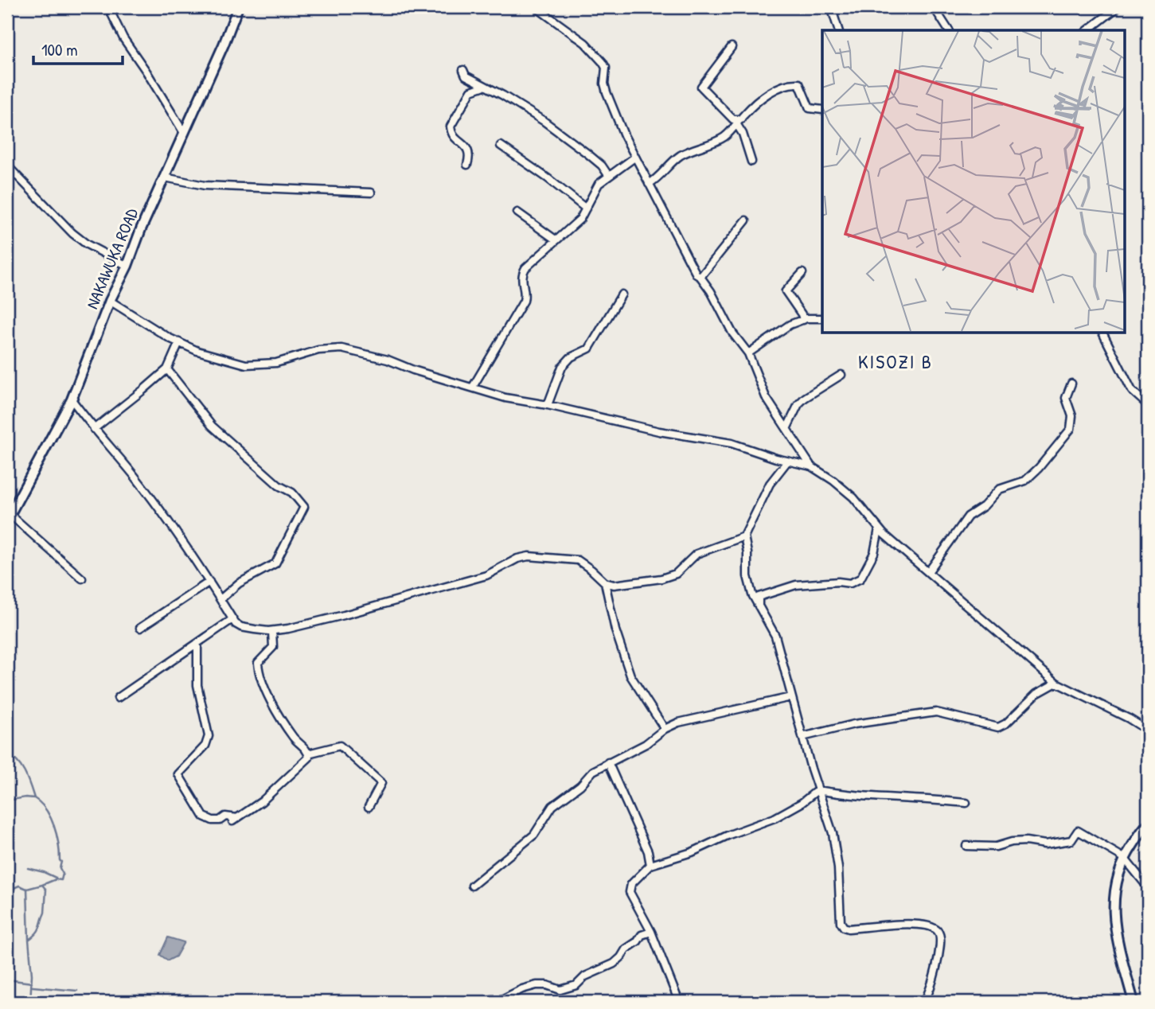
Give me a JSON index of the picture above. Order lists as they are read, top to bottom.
{
  "streets": {
    "main road": ["NAKAWUKA ROAD"]
  },
  "districts": ["KISOZI B"],
  "scale_bar": "100 m"
}
